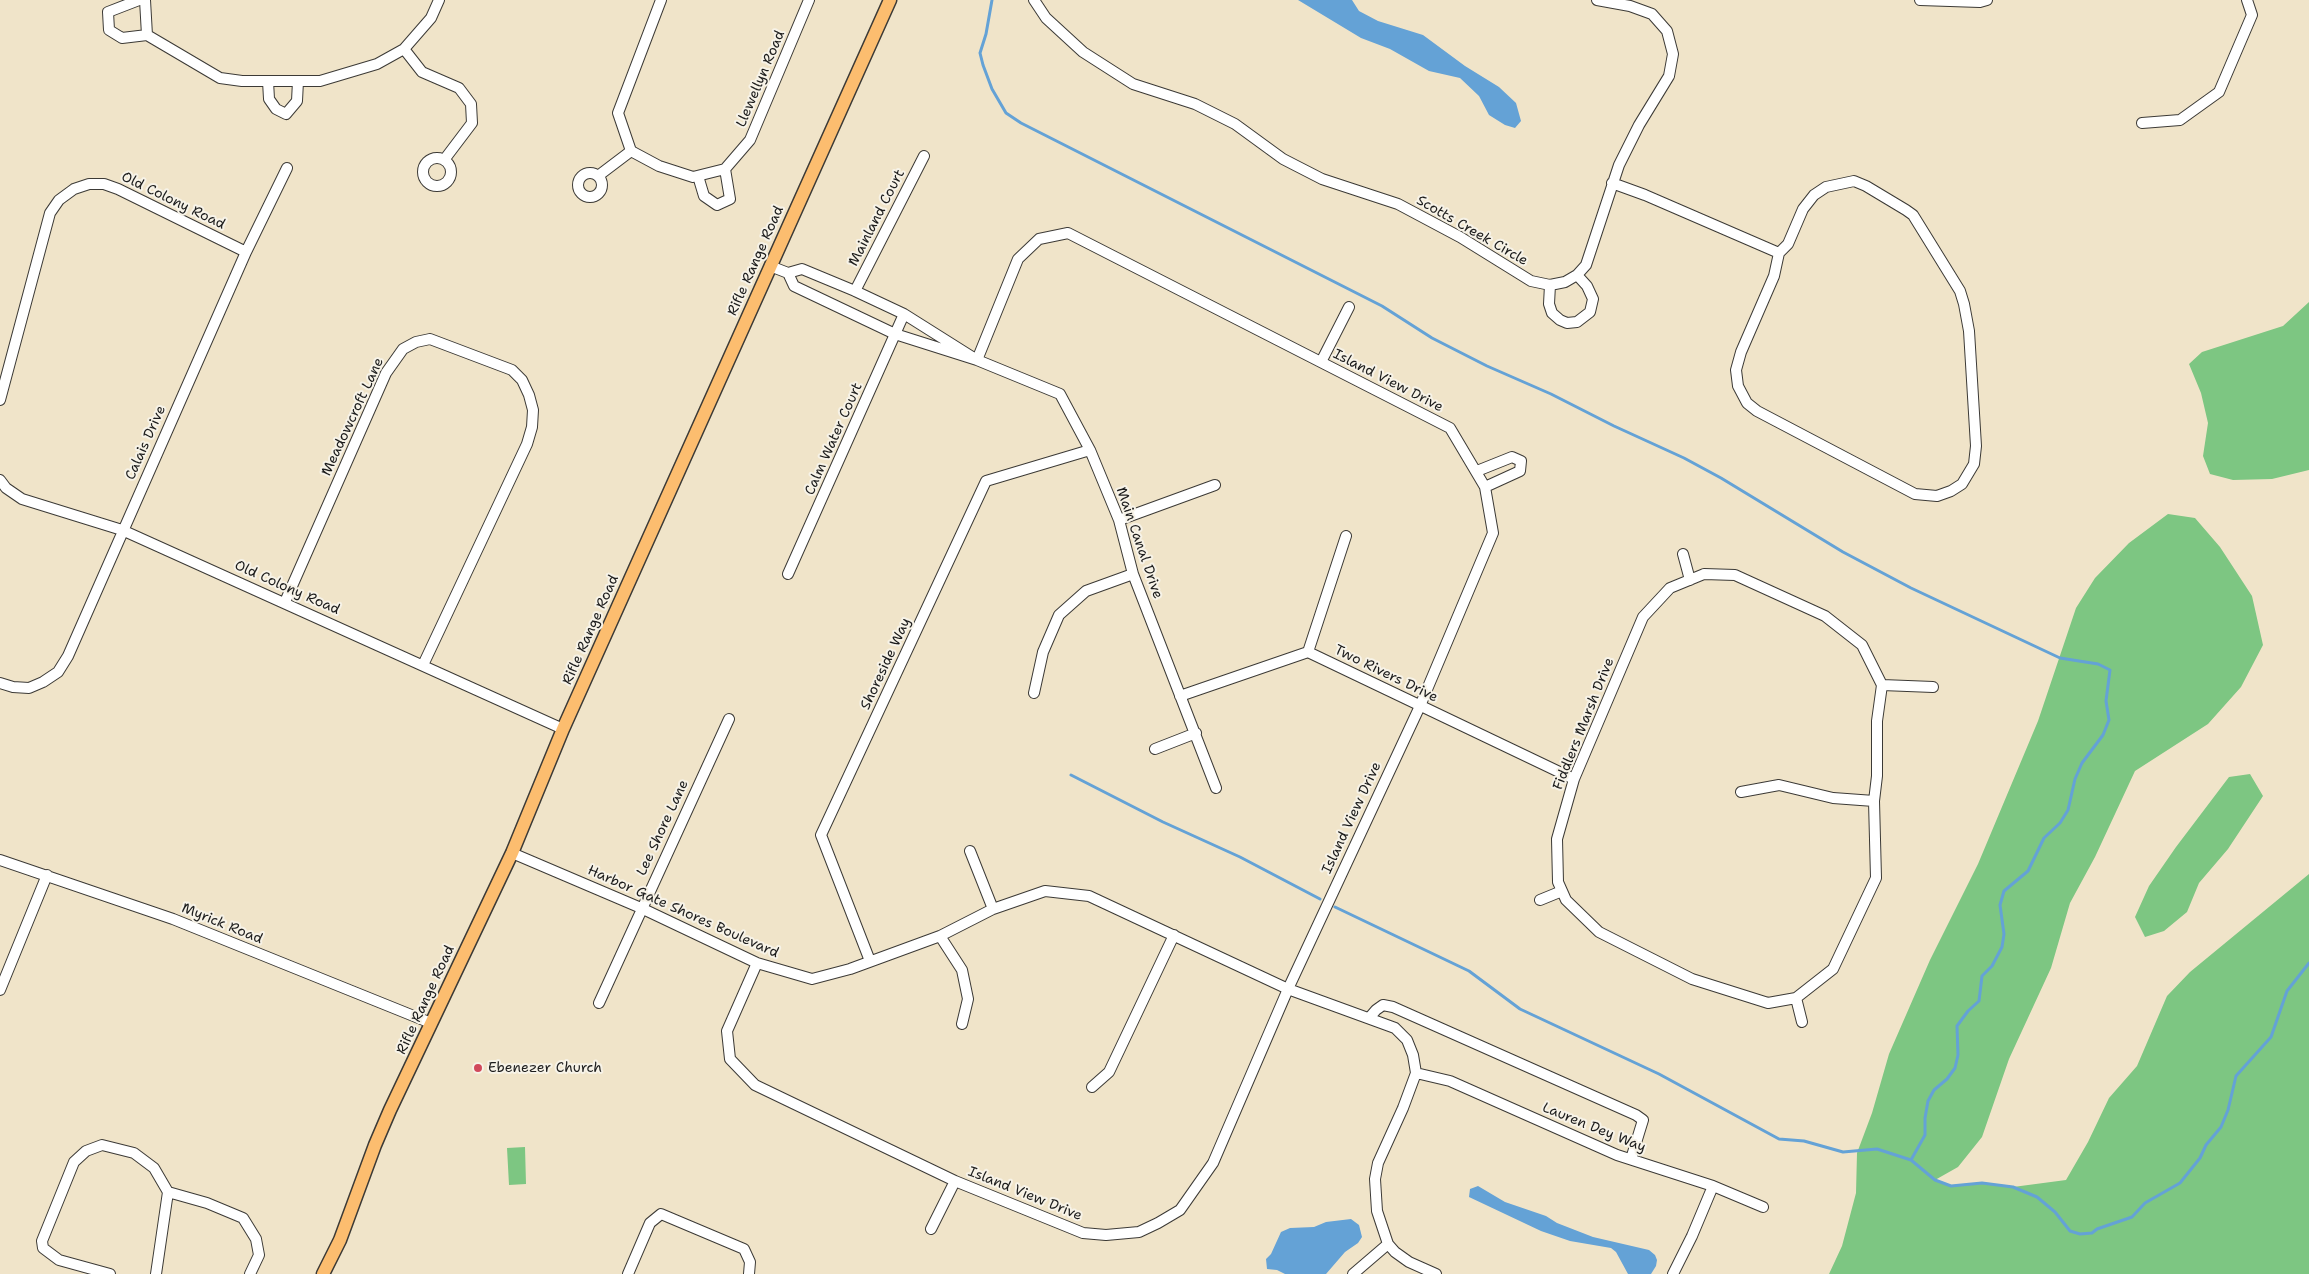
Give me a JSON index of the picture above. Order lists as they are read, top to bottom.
{
  "streets": {
    "main road": ["Rifle Range Road"],
    "street": [
      "Llewellyn Road",
      "Old Colony Road",
      "Mainland Court",
      "Scotts Creek Circle",
      "Island View Drive",
      "Meadowcroft Lane",
      "Calm Water Court",
      "Calais Drive",
      "Main Canal Drive",
      "Shoreside Way",
      "Two Rivers Drive",
      "Fiddlers Marsh Drive",
      "Lee Shore Lane",
      "Harbor Gate Shores Boulevard",
      "Myrick Road",
      "Lauren Dey Way"
    ]
  },
  "crossings": [
    ["Old Colony Road", "Rifle Range Road"],
    ["Old Colony Road", "Meadowcroft Lane"],
    ["Old Colony Road", "Calais Drive"],
    ["Mainland Court", "Main Canal Drive"],
    ["Rifle Range Road", "Main Canal Drive"],
    ["Rifle Range Road", "Harbor Gate Shores Boulevard"],
    ["Rifle Range Road", "Myrick Road"],
    ["Island View Drive", "Main Canal Drive"],
    ["Island View Drive", "Two Rivers Drive"],
    ["Island View Drive", "Harbor Gate Shores Boulevard"],
    ["Calm Water Court", "Main Canal Drive"],
    ["Main Canal Drive", "Shoreside Way"],
    ["Shoreside Way", "Harbor Gate Shores Boulevard"],
    ["Two Rivers Drive", "Fiddlers Marsh Drive"],
    ["Lee Shore Lane", "Harbor Gate Shores Boulevard"],
    ["Harbor Gate Shores Boulevard", "Lauren Dey Way"]
  ],
  "places": ["Ebenezer Church"]
}
